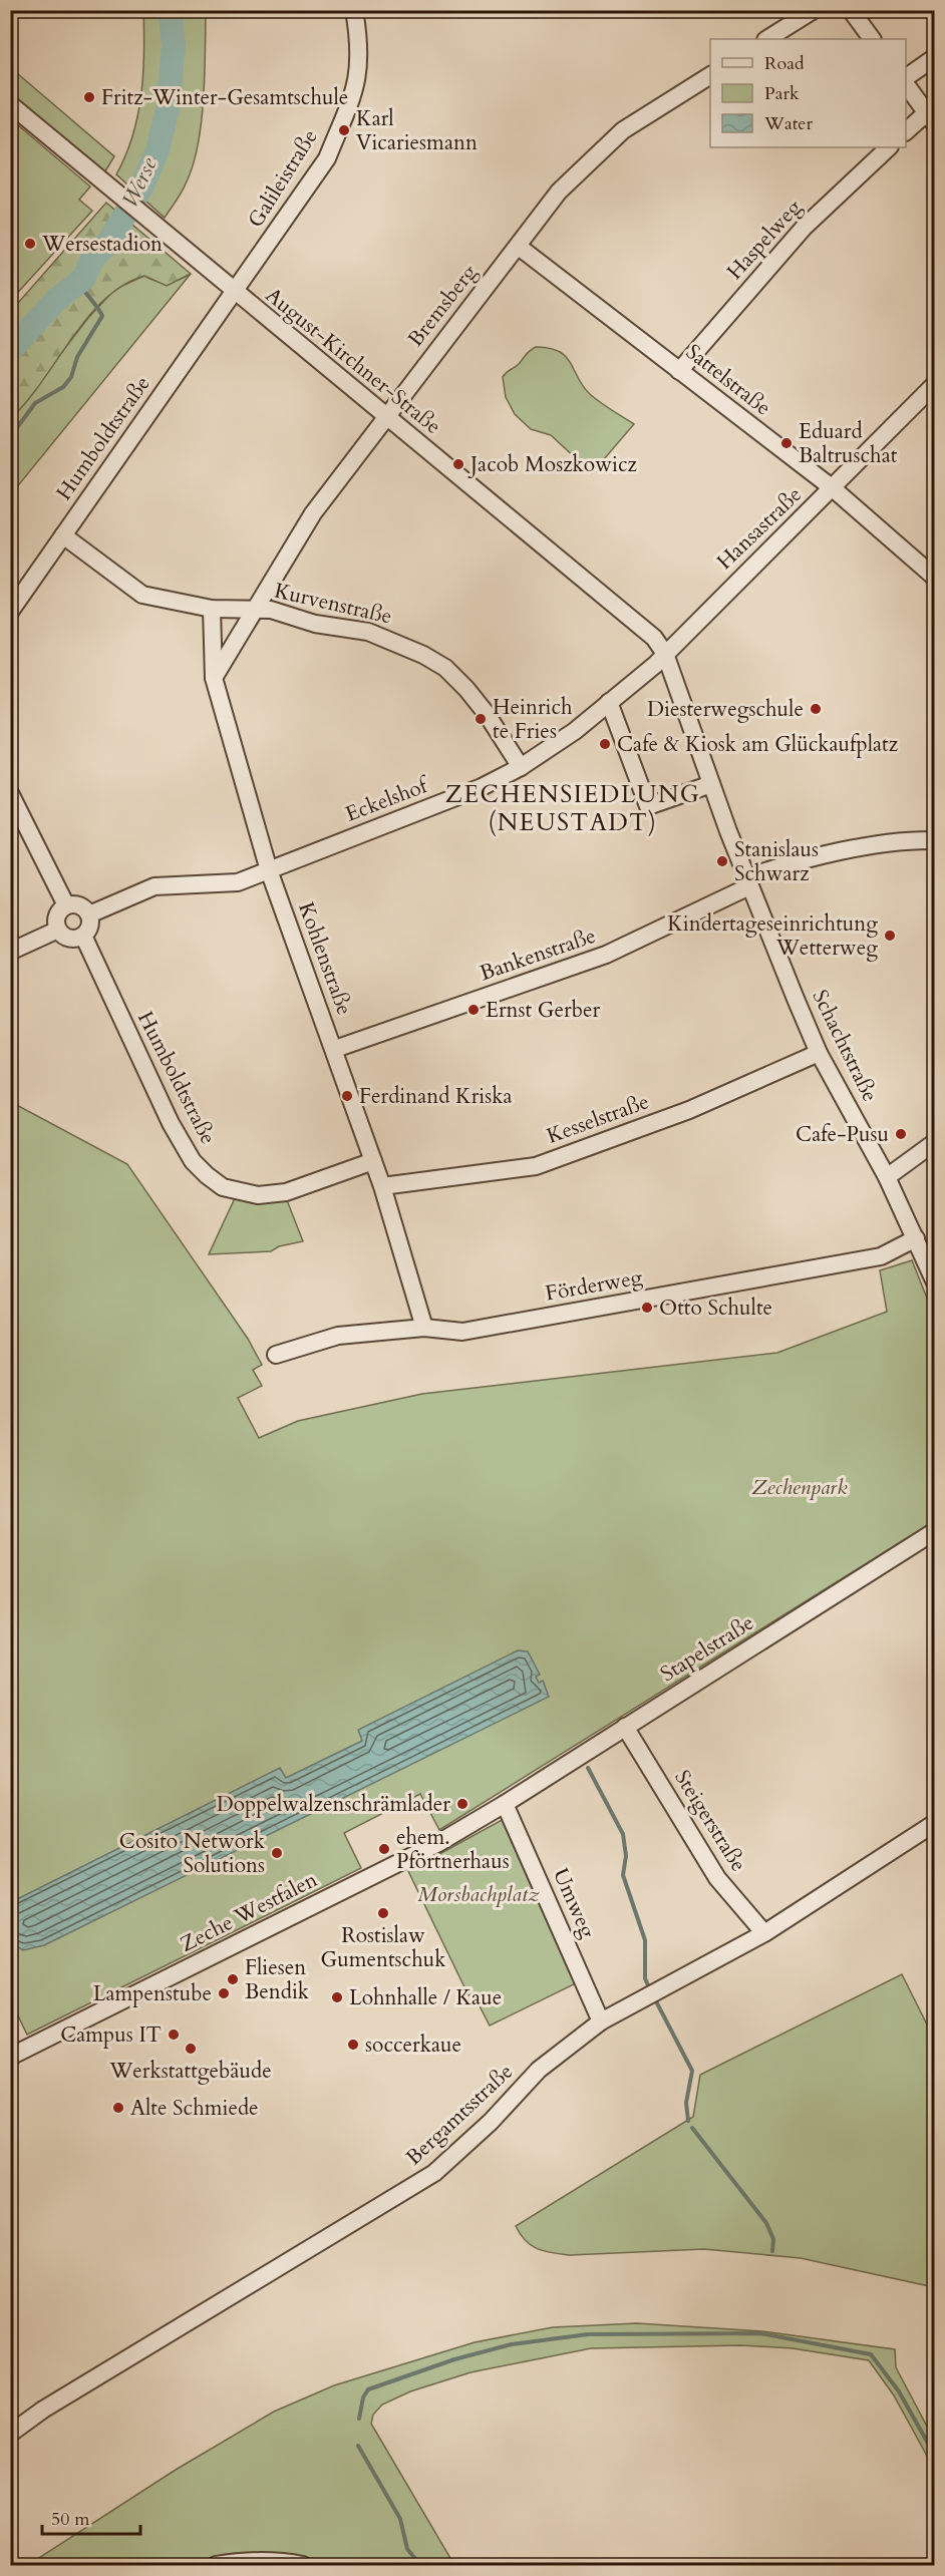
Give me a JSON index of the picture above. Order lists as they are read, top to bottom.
{
  "streets": {
    "street": [
      "Galileistraße",
      "Haspelweg",
      "Bremsberg",
      "August-Kirchner-Straße",
      "Sattelstraße",
      "Humboldtstraße",
      "Hansastraße",
      "Kurvenstraße",
      "Eckelshof",
      "Bankenstraße",
      "Kohlenstraße",
      "Schachtstraße",
      "Kesselstraße",
      "Förderweg",
      "Stapelstraße",
      "Steigerstraße",
      "Umweg",
      "Zeche Westfalen",
      "Bergamtsstraße"
    ]
  },
  "crossings": [
    ["Galileistraße", "August-Kirchner-Straße"],
    ["Galileistraße", "Humboldtstraße"],
    ["Haspelweg", "Sattelstraße"],
    ["Bremsberg", "August-Kirchner-Straße"],
    ["Bremsberg", "Sattelstraße"],
    ["Bremsberg", "Kurvenstraße"],
    ["August-Kirchner-Straße", "Humboldtstraße"],
    ["August-Kirchner-Straße", "Hansastraße"],
    ["August-Kirchner-Straße", "Eckelshof"],
    ["August-Kirchner-Straße", "Schachtstraße"],
    ["Sattelstraße", "Hansastraße"],
    ["Humboldtstraße", "Kurvenstraße"],
    ["Humboldtstraße", "Eckelshof"],
    ["Humboldtstraße", "Kohlenstraße"],
    ["Hansastraße", "Eckelshof"],
    ["Hansastraße", "Schachtstraße"],
    ["Kurvenstraße", "Eckelshof"],
    ["Kurvenstraße", "Kohlenstraße"],
    ["Eckelshof", "Kohlenstraße"],
    ["Eckelshof", "Schachtstraße"],
    ["Bankenstraße", "Kohlenstraße"],
    ["Bankenstraße", "Schachtstraße"],
    ["Kohlenstraße", "Kesselstraße"],
    ["Kohlenstraße", "Förderweg"],
    ["Schachtstraße", "Kesselstraße"],
    ["Schachtstraße", "Förderweg"],
    ["Stapelstraße", "Steigerstraße"],
    ["Stapelstraße", "Umweg"],
    ["Stapelstraße", "Zeche Westfalen"],
    ["Steigerstraße", "Bergamtsstraße"],
    ["Umweg", "Zeche Westfalen"],
    ["Umweg", "Bergamtsstraße"]
  ],
  "districts": ["ZECHENSIEDLUNG (NEUSTADT)"],
  "water": ["Werse"],
  "parks": ["Zechenpark", "Morsbachplatz"],
  "places": [
    "Fritz-Winter-Gesamtschule",
    "Karl Vicariesmann",
    "Wersestadion",
    "Eduard Baltruschat",
    "Jacob Moszkowicz",
    "Diesterwegschule",
    "Heinrich te Fries",
    "Cafe & Kiosk am Glückaufplatz",
    "Stanislaus Schwarz",
    "Kindertageseinrichtung Wetterweg",
    "Ernst Gerber",
    "Ferdinand Kriska",
    "Cafe-Pusu",
    "Otto Schulte",
    "Doppelwalzenschrämlader",
    "ehem. Pförtnerhaus",
    "Cosito Network Solutions",
    "Rostislaw Gumentschuk",
    "Fliesen Bendik",
    "Lampenstube",
    "Lohnhalle / Kaue",
    "Campus IT",
    "soccerkaue",
    "Werkstattgebäude",
    "Alte Schmiede"
  ],
  "legend": ["Road", "Park", "Water"],
  "scale_bar": "50 m"
}
